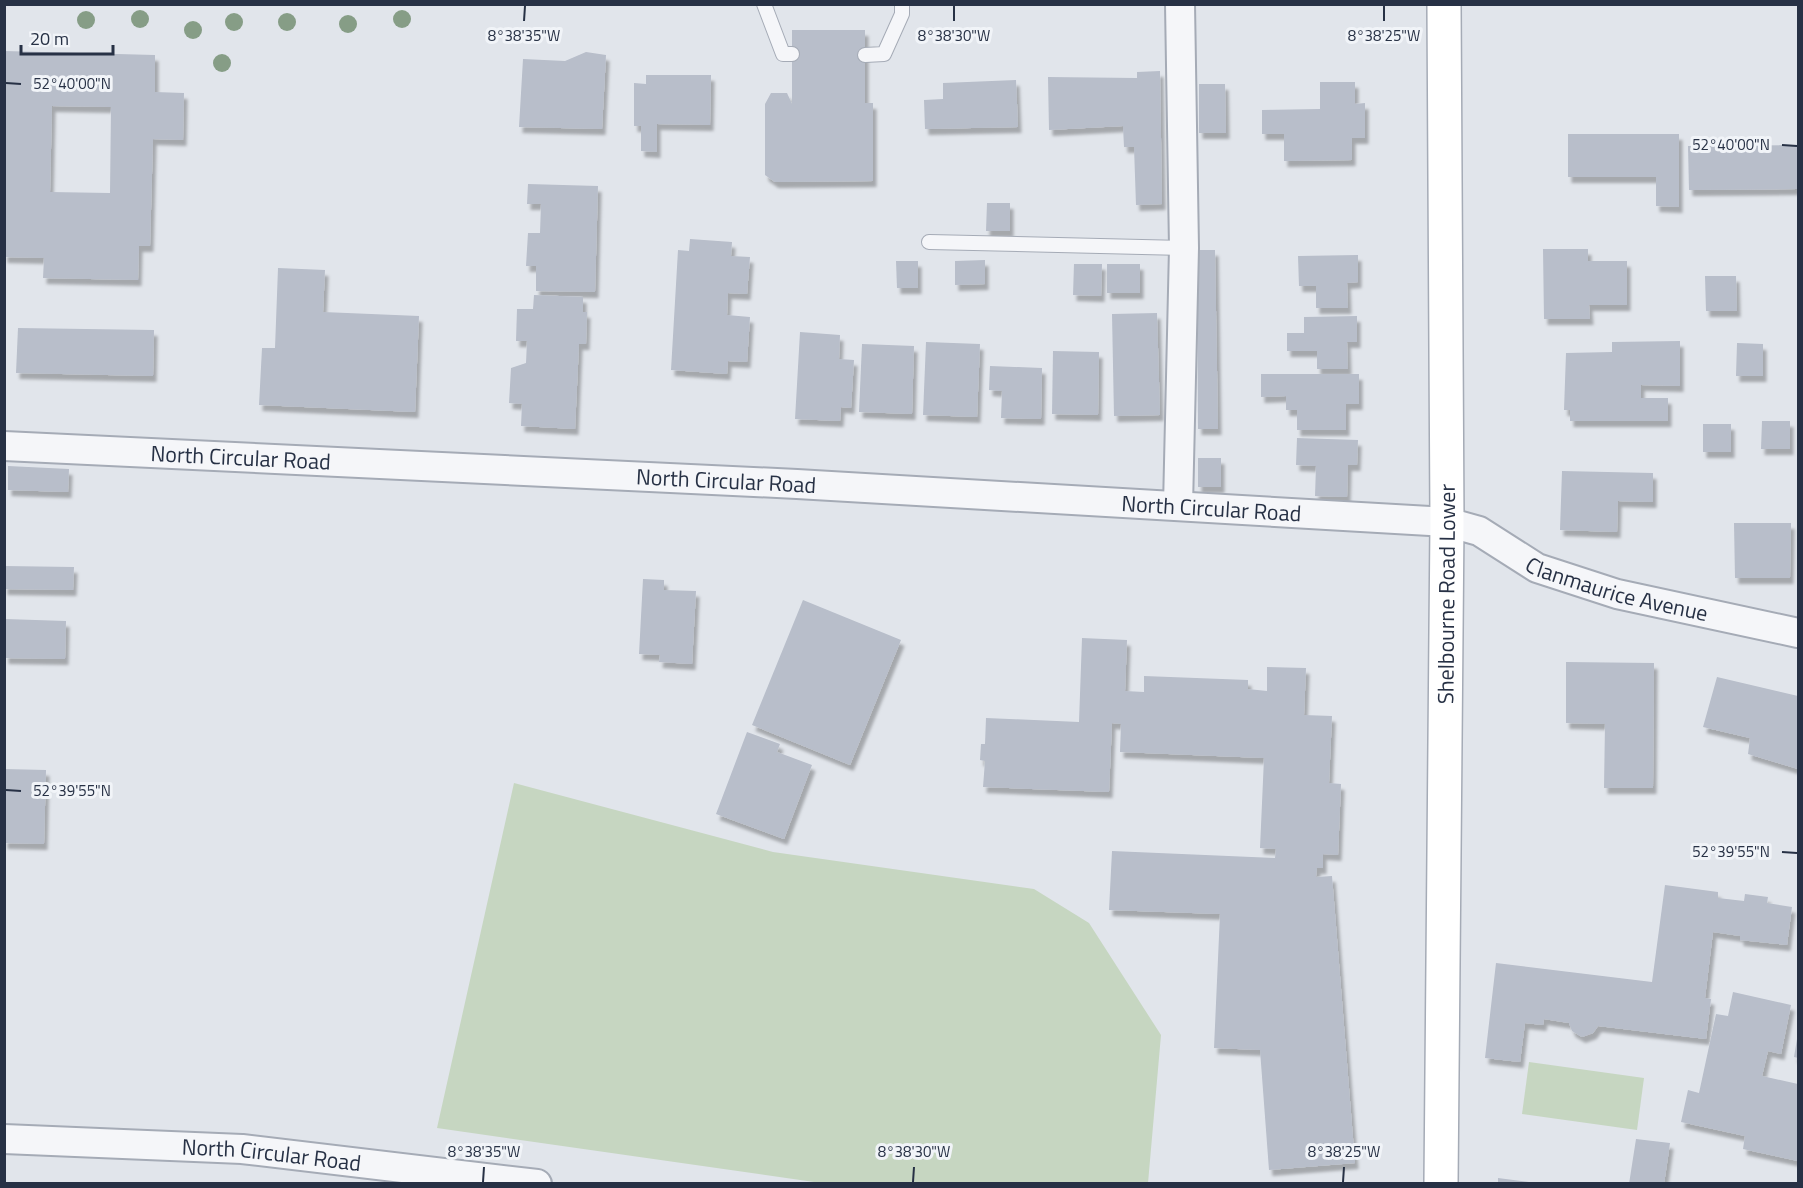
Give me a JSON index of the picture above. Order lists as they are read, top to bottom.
{
  "streets": {
    "main road": ["Shelbourne Road Lower"],
    "street": ["North Circular Road", "Clanmaurice Avenue"]
  },
  "crossings": [
    ["North Circular Road", "Clanmaurice Avenue"],
    ["North Circular Road", "Shelbourne Road Lower"],
    ["Clanmaurice Avenue", "Shelbourne Road Lower"]
  ],
  "scale_bar": "20 m",
  "coordinates": [
    "8°38'35\"W",
    "8°38'30\"W",
    "8°38'25\"W",
    "52°40'00\"N",
    "52°39'55\"N"
  ]
}
